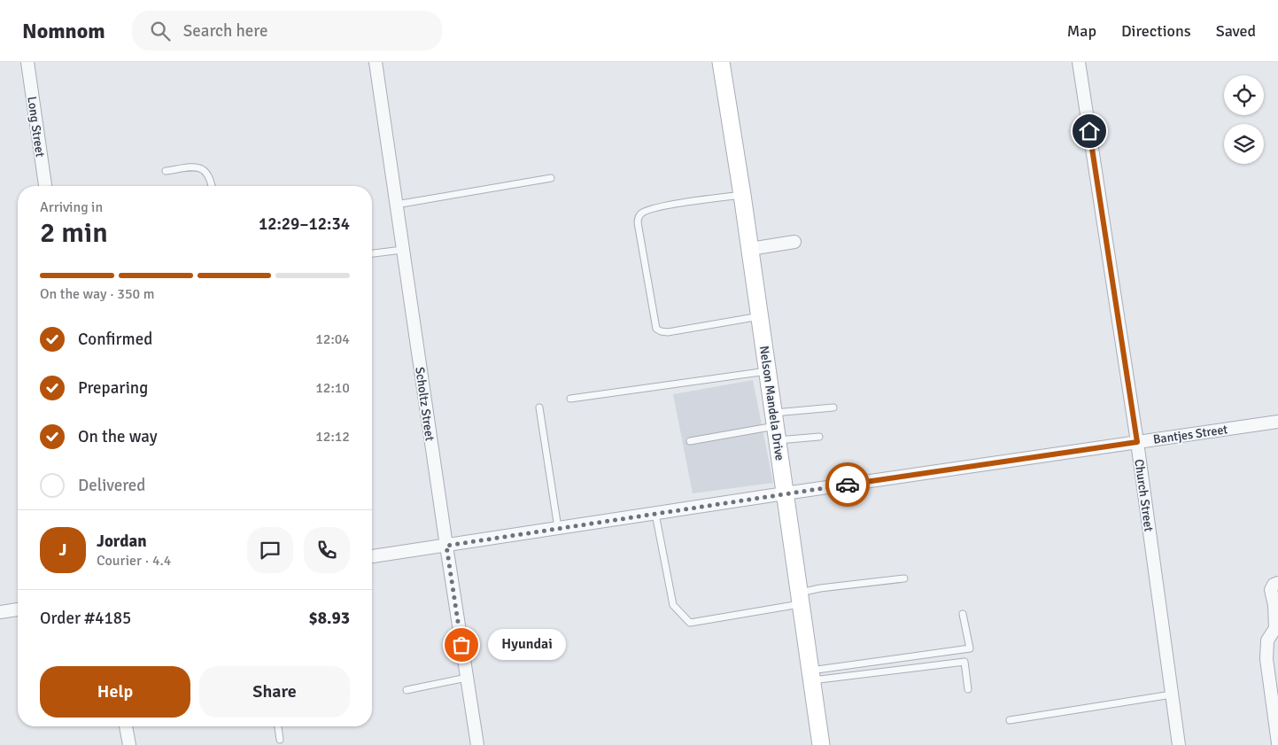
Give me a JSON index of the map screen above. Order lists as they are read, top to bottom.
{
  "streets": {
    "main road": ["Nelson Mandela Drive"],
    "street": [
      "Long Street",
      "Scholtz Street",
      "Bantjes Street",
      "Church Street"
    ]
  },
  "crossings": [
    ["Nelson Mandela Drive", "Bantjes Street"],
    ["Scholtz Street", "Bantjes Street"],
    ["Bantjes Street", "Church Street"]
  ],
  "places": ["Hyundai"],
  "page": {
    "header": "Nomnom",
    "search": "Search here",
    "nav": ["Map", "Directions", "Saved"],
    "heading": ["2 min", "Arriving in", "12:29–12:34"],
    "panel": [
      "Jordan",
      "Courier · 4.4",
      "Order #4185",
      "$8.93"
    ],
    "bar": "On the way · 350 m",
    "list": [
      ["Confirmed", "12:04"],
      ["Preparing", "12:10"],
      ["On the way", "12:12"],
      "Delivered"
    ],
    "round": "J",
    "bubble": "Hyundai",
    "buttons": ["Help", "Share"]
  }
}
